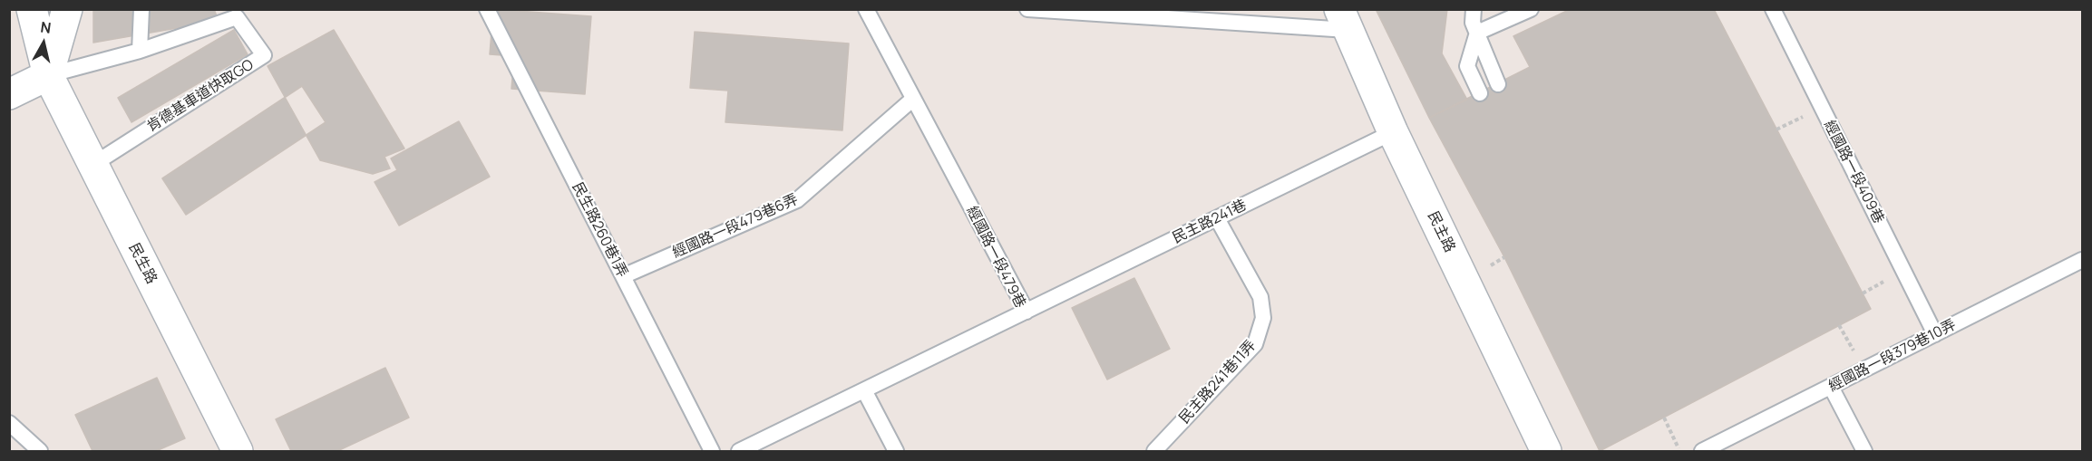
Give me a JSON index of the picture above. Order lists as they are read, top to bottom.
{
  "streets": {
    "street": ["民主路", "民生路"],
    "lane": [
      "肯德基車道快取GO",
      "經國路一段409巷",
      "民主路241巷",
      "經國路一段479巷6弄",
      "民生路260巷1弄",
      "經國路一段479巷",
      "經國路一段379巷10弄",
      "民主路241巷11弄"
    ]
  },
  "crossings": [
    ["肯德基車道快取GO", "民生路"],
    ["經國路一段409巷", "經國路一段379巷10弄"],
    ["民主路241巷", "民主路"],
    ["民主路241巷", "經國路一段479巷"],
    ["民主路241巷", "民主路241巷11弄"],
    ["經國路一段479巷6弄", "民生路260巷1弄"],
    ["經國路一段479巷6弄", "經國路一段479巷"]
  ],
  "north": "top"
}
